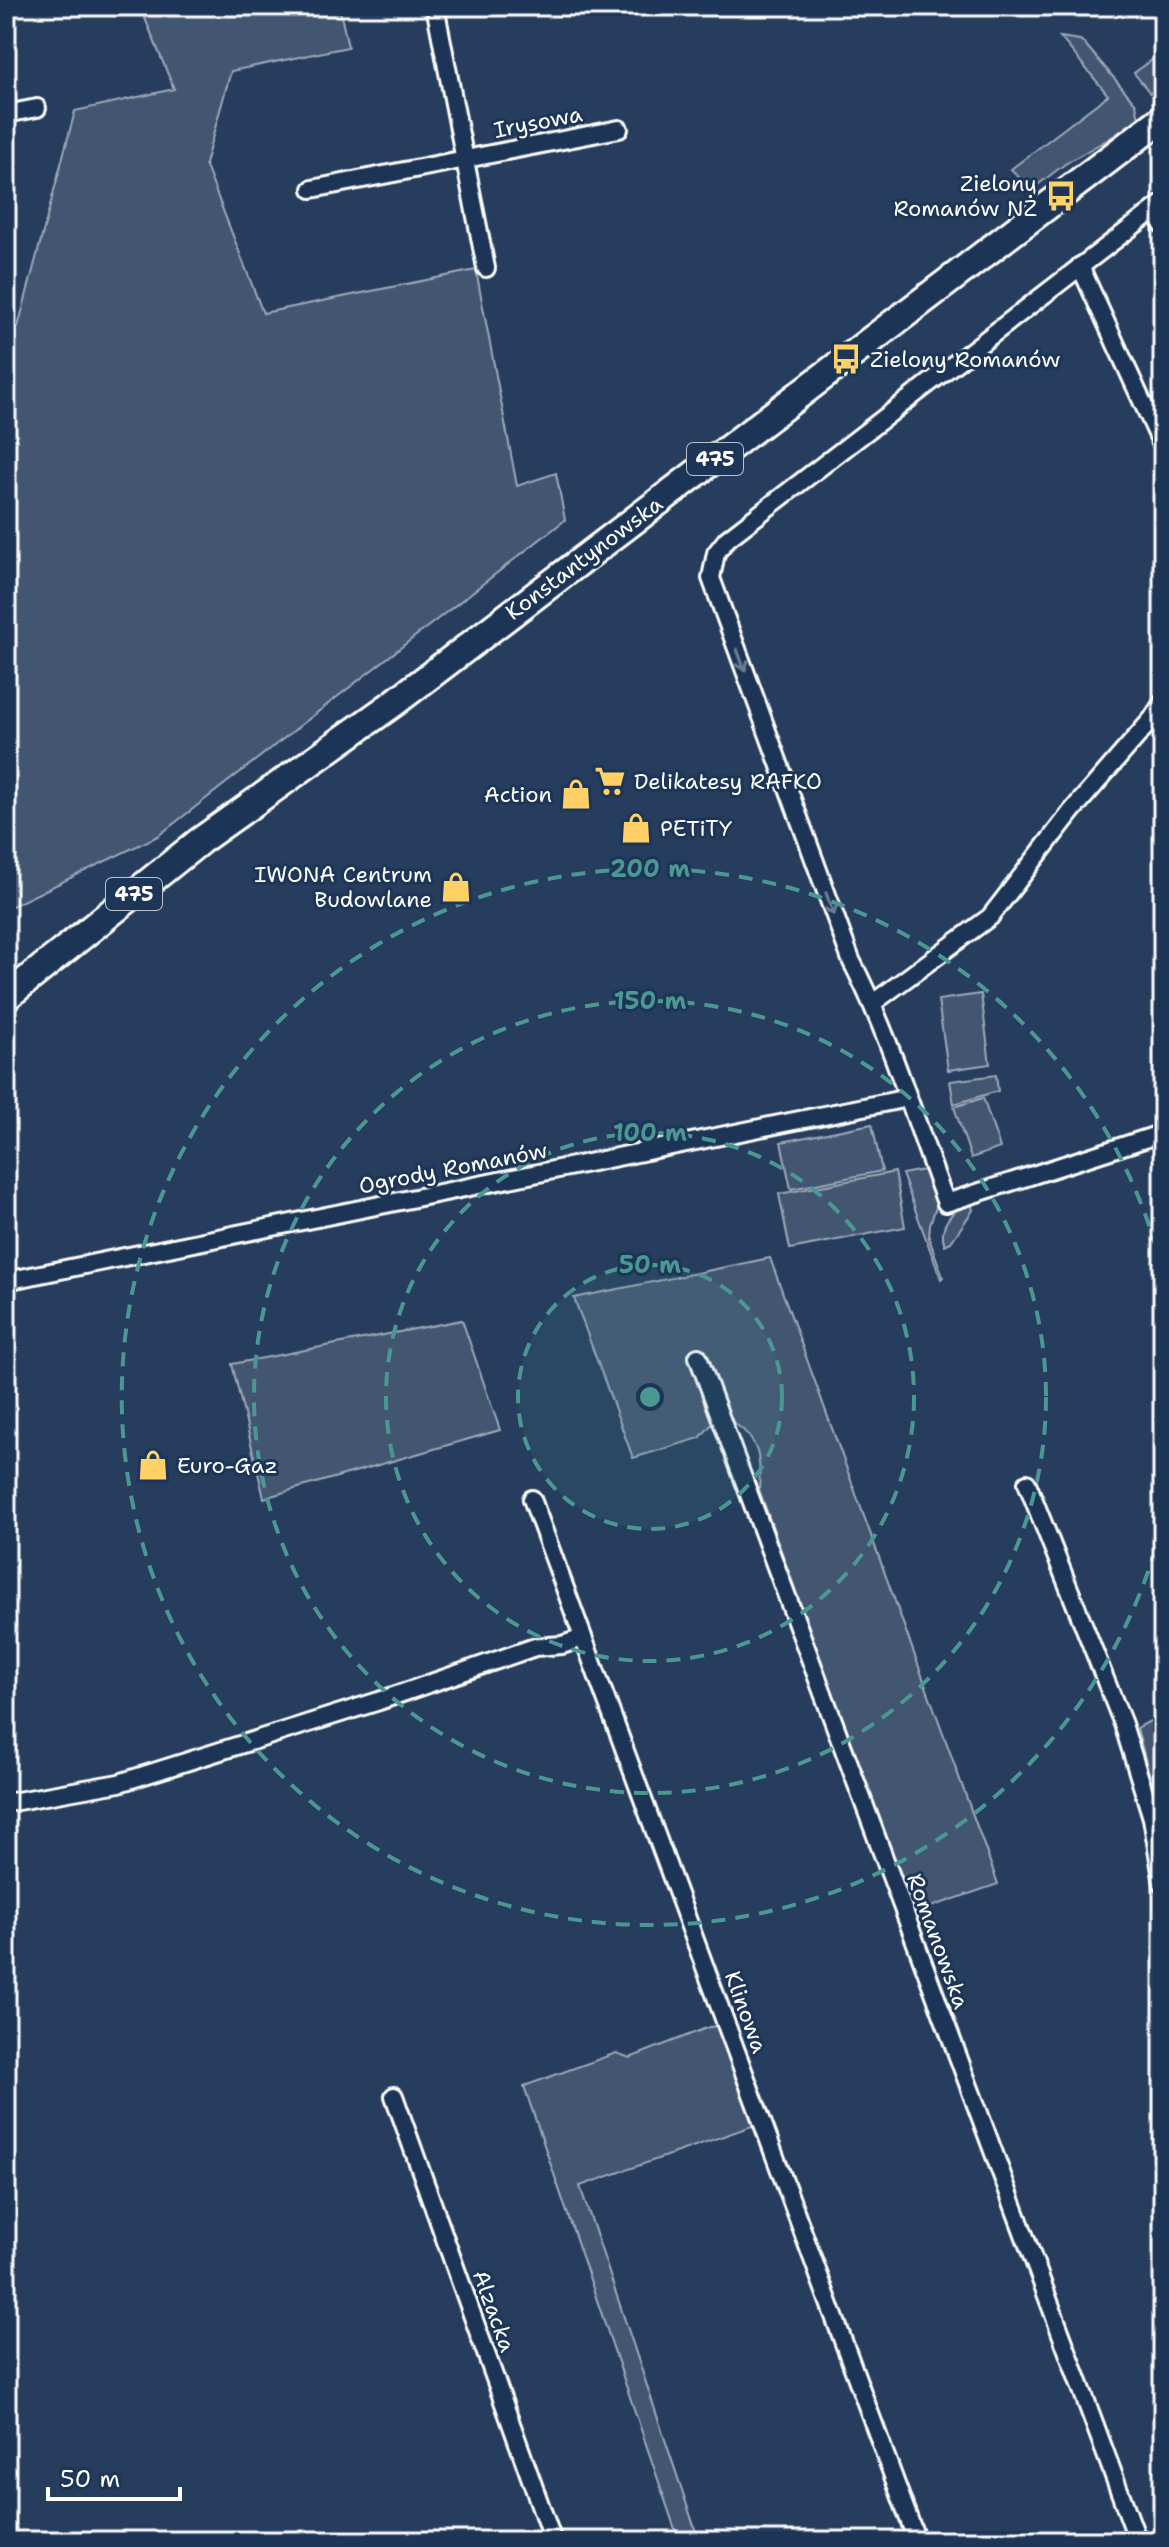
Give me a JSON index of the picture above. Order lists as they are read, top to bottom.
{
  "streets": {
    "main road": ["475", "Konstantynowska"],
    "street": [
      "Irysowa",
      "Ogrody Romanów",
      "Romanowska",
      "Klinowa",
      "Alzacka"
    ]
  },
  "places": {
    "bus stop": ["Zielony Romanów NŻ", "Zielony Romanów"],
    "supermarket": ["Delikatesy RAFKO"],
    "shop": [
      "Action",
      "PETiTY",
      "IWONA Centrum Budowlane",
      "Euro-Gaz"
    ]
  },
  "scale_bar": "50 m",
  "rings": [
    "200 m",
    "150 m",
    "100 m",
    "50 m"
  ]
}
